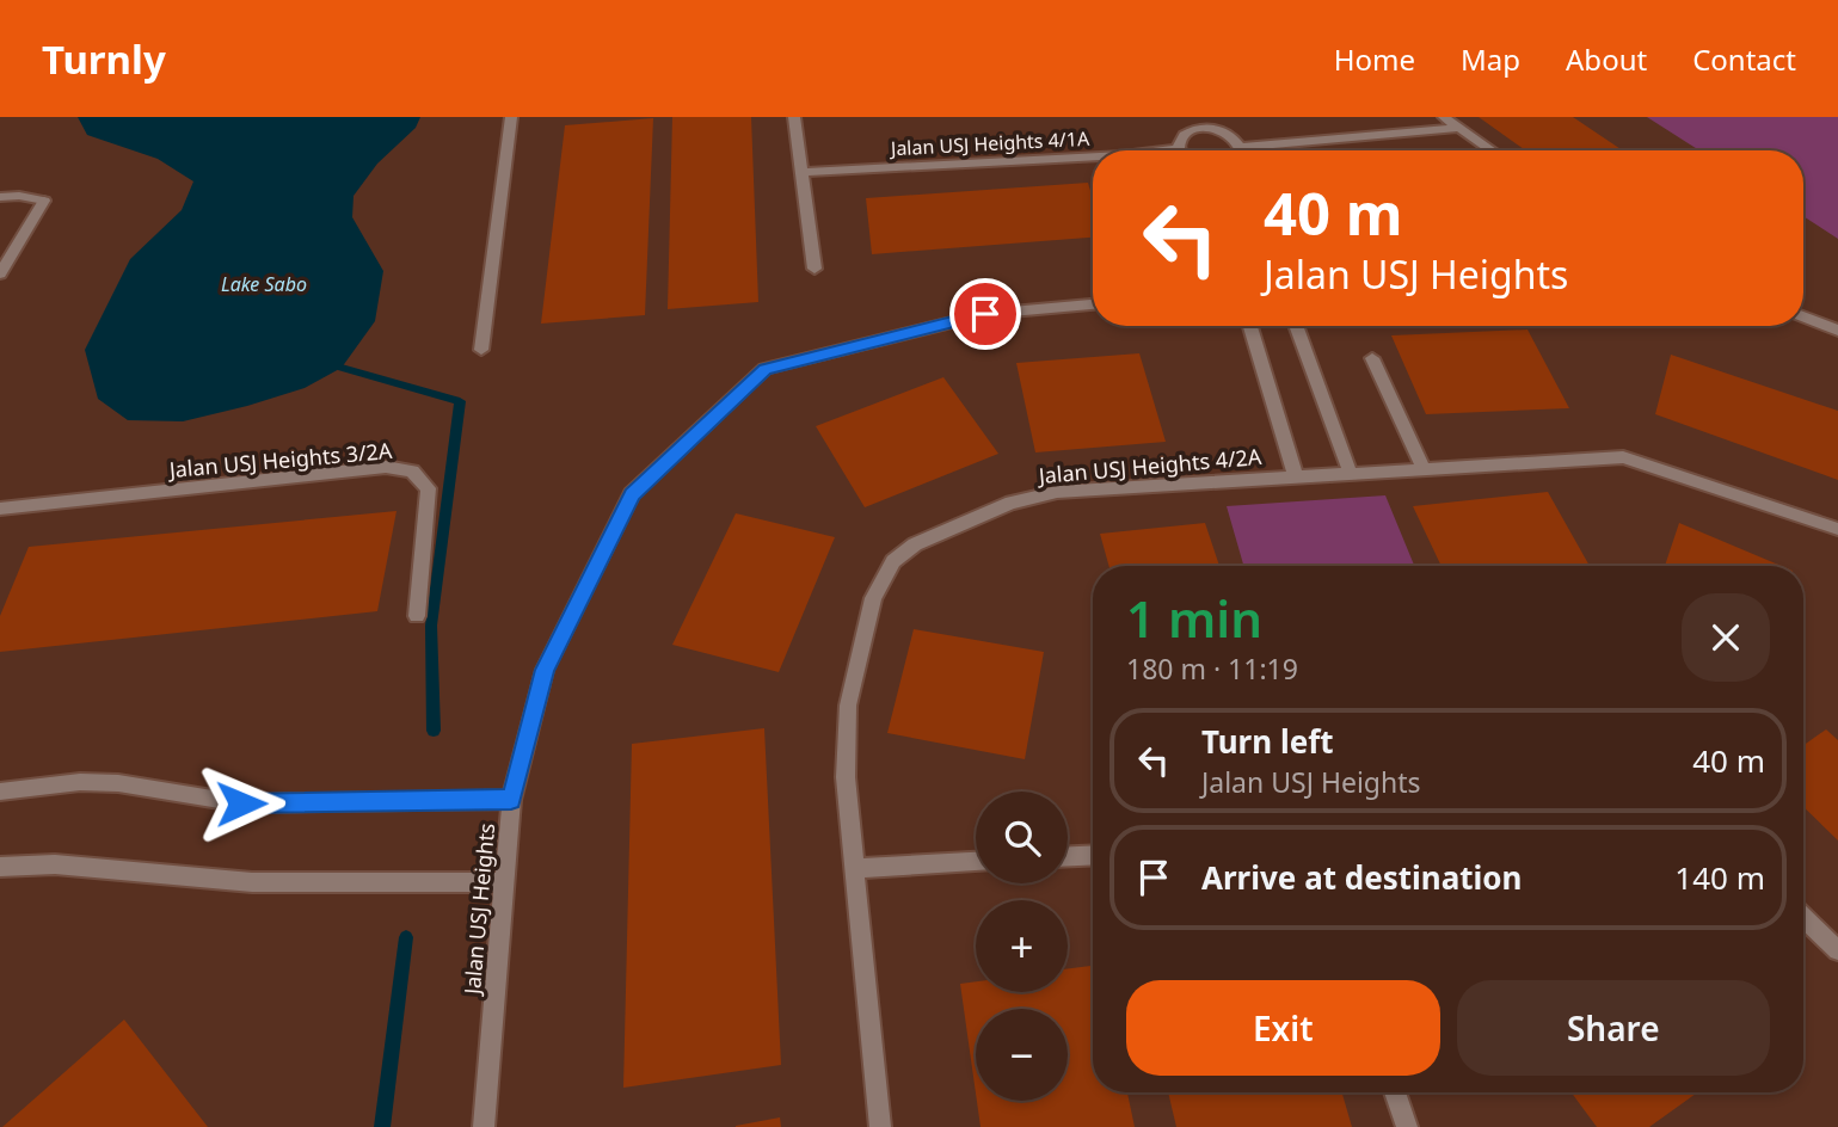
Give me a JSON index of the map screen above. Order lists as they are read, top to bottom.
{
  "streets": {
    "street": [
      "Jalan USJ Heights 4/1A",
      "Jalan USJ Heights 3/2A",
      "Jalan USJ Heights 4/2A",
      "Jalan USJ Heights"
    ]
  },
  "water": ["Lake Sabo"],
  "page": {
    "header": "Turnly",
    "nav": [
      "Home",
      "Map",
      "About",
      "Contact"
    ],
    "turn": ["40 m", "Jalan USJ Heights"],
    "heading": ["1 min", "180 m · 11:19"],
    "list": [
      {
        "name": "Turn left",
        "note": "Jalan USJ Heights",
        "value": "40 m"
      },
      {
        "name": "Arrive at destination",
        "value": "140 m"
      }
    ],
    "map_buttons": ["+", "−"],
    "buttons": ["Exit", "Share"]
  }
}
